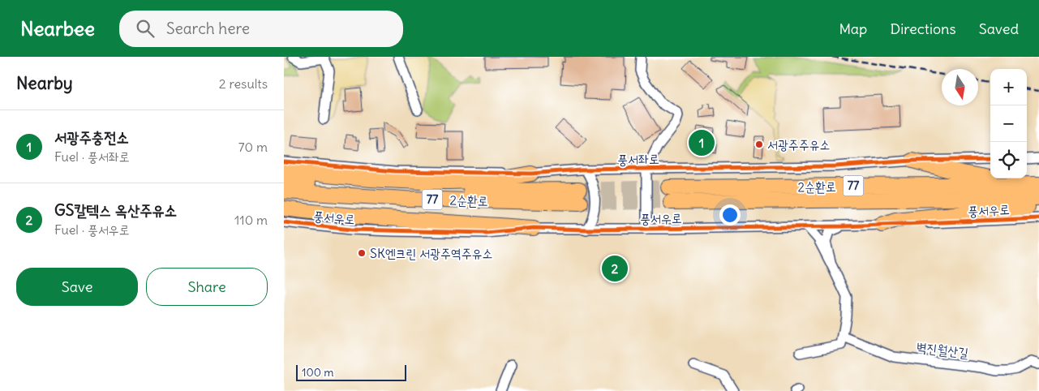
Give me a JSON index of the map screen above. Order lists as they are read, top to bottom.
{
  "streets": {
    "highway": ["77", "2순환로"],
    "street": ["풍서좌로", "풍서우로", "벽진월산길"]
  },
  "places": ["서광주주유소", "SK엔크린 서광주역주유소"],
  "scale_bar": "100 m",
  "north": "bottom",
  "page": {
    "header": "Nearbee",
    "search": "Search here",
    "nav": ["Map", "Directions", "Saved"],
    "heading": ["Nearby", "2 results"],
    "map_buttons": ["+", "−"],
    "list": [
      {
        "mark": "1",
        "name": "서광주충전소",
        "note": "Fuel · 풍서좌로",
        "value": "70 m"
      },
      {
        "mark": "2",
        "name": "GS칼텍스 옥산주유소",
        "note": "Fuel · 풍서우로",
        "value": "110 m"
      }
    ],
    "pins": ["1", "2"],
    "buttons": ["Save", "Share"],
    "scale": "100 m"
  }
}
